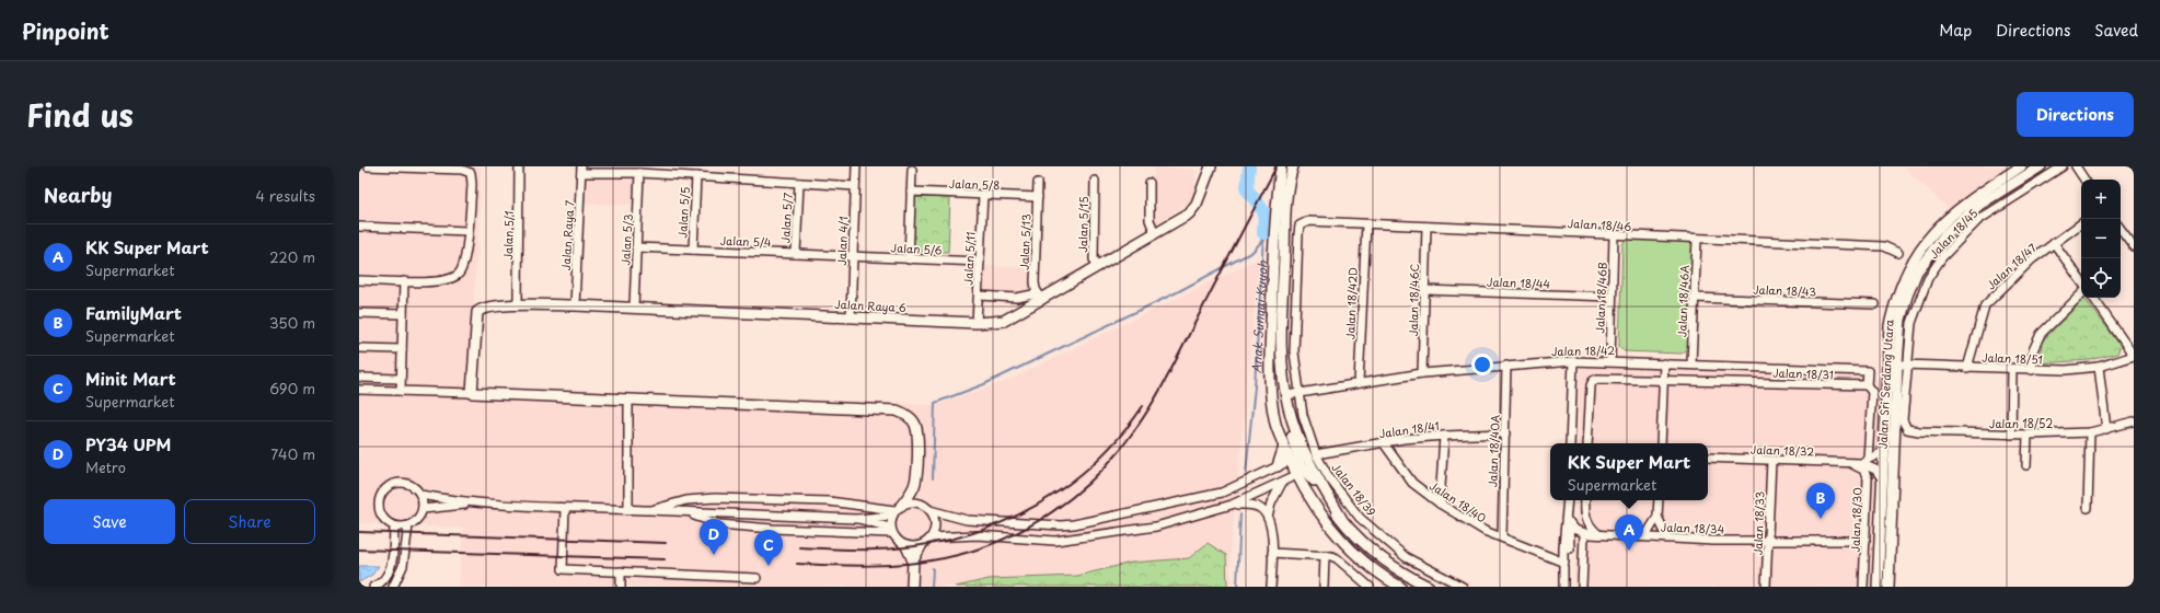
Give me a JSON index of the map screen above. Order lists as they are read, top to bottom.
{
  "streets": {
    "street": [
      "Jalan 5/8",
      "Jalan 5/5",
      "Jalan 5/7",
      "Jalan 5/15",
      "Jalan 18/46",
      "Jalan 18/45",
      "Jalan 5/1",
      "Jalan Raya 7",
      "Jalan 5/3",
      "Jalan 5/4",
      "Jalan 4/1",
      "Jalan 5/13",
      "Jalan 5/6",
      "Jalan 5/11",
      "Jalan 18/47",
      "Jalan 18/44",
      "Jalan 18/43",
      "Jalan 18/46B",
      "Jalan 18/46C",
      "Jalan 18/46A",
      "Jalan 18/42D",
      "Jalan Raya 6",
      "Jalan 18/42",
      "Jalan 18/51",
      "Jalan 18/31",
      "Jalan Sri Serdang Utara",
      "Jalan 18/52",
      "Jalan 18/41",
      "Jalan 18/32",
      "Jalan 18/40A",
      "Jalan 18/39",
      "Jalan 18/40",
      "Jalan 18/30",
      "Jalan 18/33",
      "Jalan 18/34"
    ]
  },
  "crossings": [
    ["Jalan 5/8", "Jalan 5/13"],
    ["Jalan 5/8", "Jalan 5/11"],
    ["Jalan 5/5", "Jalan 5/4"],
    ["Jalan 5/7", "Jalan 5/4"],
    ["Jalan 5/15", "Jalan Raya 6"],
    ["Jalan 18/46", "Jalan 18/46B"],
    ["Jalan 18/46", "Jalan 18/46C"],
    ["Jalan 18/46", "Jalan 18/46A"],
    ["Jalan 18/46", "Jalan 18/42D"],
    ["Jalan 18/46", "Jalan 18/39"],
    ["Jalan 18/45", "Jalan 18/51"],
    ["Jalan 18/45", "Jalan Sri Serdang Utara"],
    ["Jalan 18/45", "Jalan 18/52"],
    ["Jalan 5/1", "Jalan Raya 6"],
    ["Jalan Raya 7", "Jalan Raya 6"],
    ["Jalan 5/3", "Jalan 5/4"],
    ["Jalan 5/3", "Jalan Raya 6"],
    ["Jalan 5/4", "Jalan 4/1"],
    ["Jalan 5/4", "Jalan 5/6"],
    ["Jalan 4/1", "Jalan 5/6"],
    ["Jalan 4/1", "Jalan Raya 6"],
    ["Jalan 5/13", "Jalan Raya 6"],
    ["Jalan 5/6", "Jalan 5/11"],
    ["Jalan 5/11", "Jalan Raya 6"],
    ["Jalan 18/47", "Jalan 18/51"],
    ["Jalan 18/44", "Jalan 18/46B"],
    ["Jalan 18/44", "Jalan 18/46C"],
    ["Jalan 18/43", "Jalan 18/46A"],
    ["Jalan 18/46B", "Jalan 18/42"],
    ["Jalan 18/46C", "Jalan 18/42"],
    ["Jalan 18/46A", "Jalan 18/42"],
    ["Jalan 18/42D", "Jalan 18/42"],
    ["Jalan 18/42", "Jalan 18/31"],
    ["Jalan 18/42", "Jalan 18/40A"],
    ["Jalan 18/42", "Jalan 18/39"],
    ["Jalan 18/51", "Jalan Sri Serdang Utara"],
    ["Jalan 18/41", "Jalan 18/40A"],
    ["Jalan 18/41", "Jalan 18/39"],
    ["Jalan 18/41", "Jalan 18/40"],
    ["Jalan 18/32", "Jalan 18/30"],
    ["Jalan 18/32", "Jalan 18/33"],
    ["Jalan 18/40A", "Jalan 18/40"],
    ["Jalan 18/30", "Jalan 18/34"],
    ["Jalan 18/33", "Jalan 18/34"]
  ],
  "water": ["Anak Sungai Kuyoh"],
  "page": {
    "header": "Pinpoint",
    "nav": ["Map", "Directions", "Saved"],
    "title": "Find us",
    "buttons": [
      "Directions",
      ["Save", "Share"]
    ],
    "heading": ["Nearby", "4 results"],
    "map_buttons": ["+", "−"],
    "list": [
      {
        "mark": "A",
        "name": "KK Super Mart",
        "note": "Supermarket",
        "value": "220 m"
      },
      {
        "mark": "B",
        "name": "FamilyMart",
        "note": "Supermarket",
        "value": "350 m"
      },
      {
        "mark": "C",
        "name": "Minit Mart",
        "note": "Supermarket",
        "value": "690 m"
      },
      {
        "mark": "D",
        "name": "PY34 UPM",
        "note": "Metro",
        "value": "740 m"
      }
    ],
    "popup": ["KK Super Mart", "Supermarket"],
    "pins": [
      "B",
      "A",
      "D",
      "C"
    ]
  }
}
